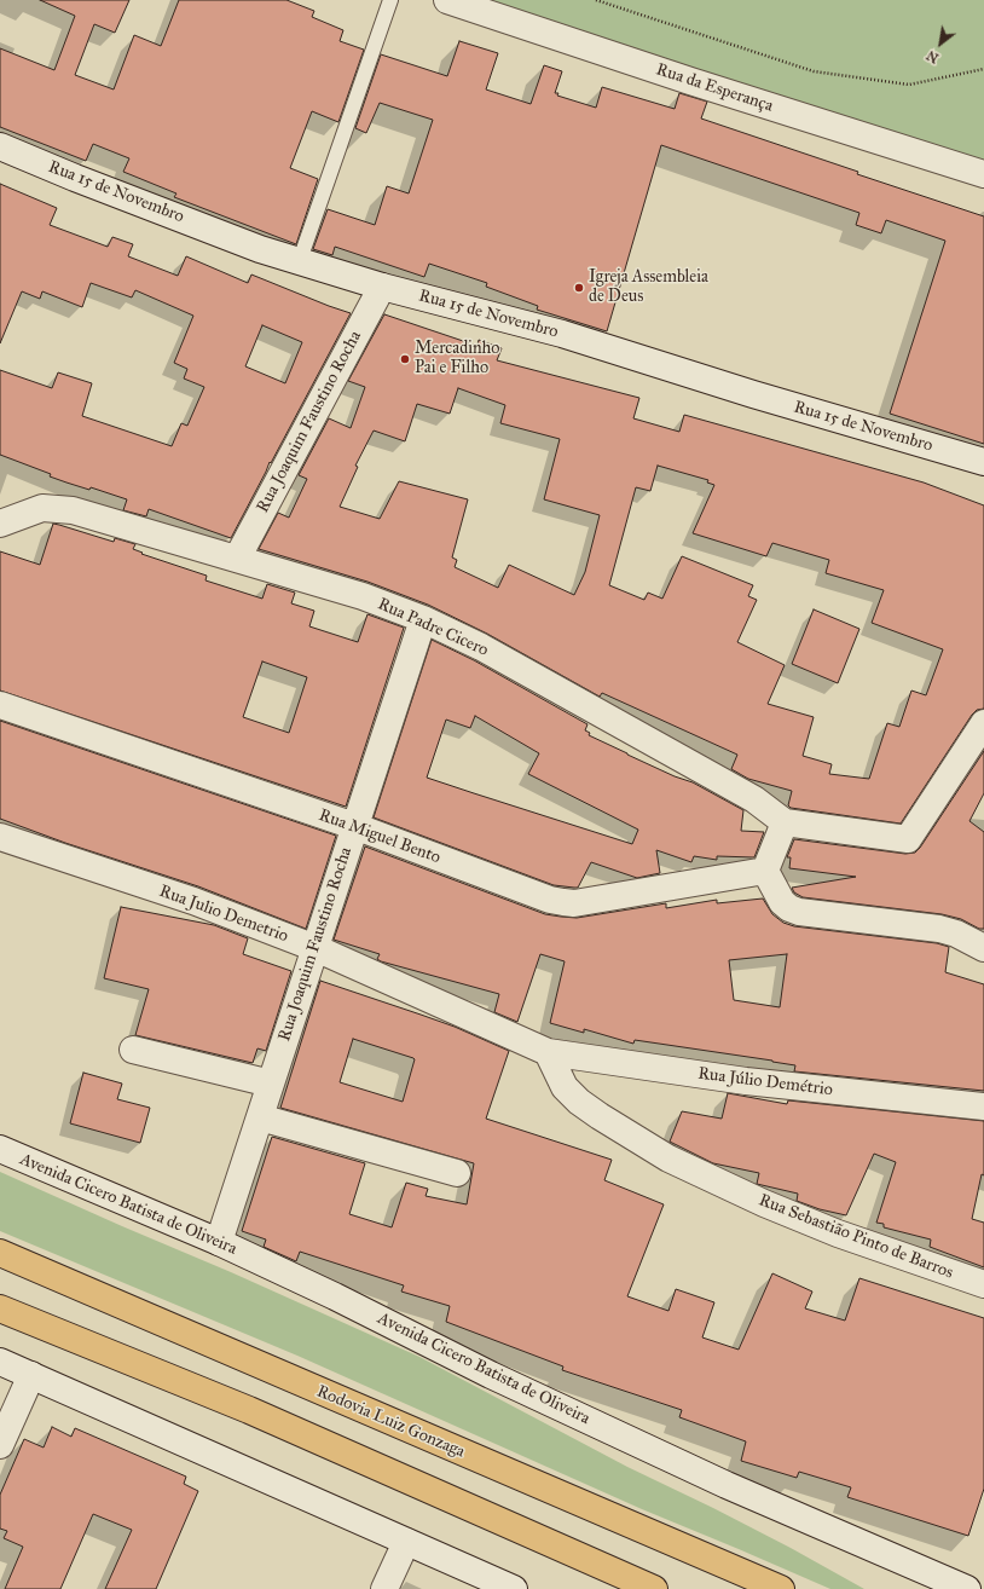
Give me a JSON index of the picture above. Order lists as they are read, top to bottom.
{
  "streets": {
    "highway": ["Rodovia Luiz Gonzaga"],
    "street": [
      "Rua da Esperança",
      "Rua 15 de Novembro",
      "Rua Joaquim Faustino Rocha",
      "Rua Padre Cicero",
      "Rua Miguel Bento",
      "Rua Julio Demetrio",
      "Rua Júlio Demétrio",
      "Avenida Cicero Batista de Oliveira",
      "Rua Sebastião Pinto de Barros"
    ]
  },
  "crossings": [
    ["Rua 15 de Novembro", "Rua Joaquim Faustino Rocha"],
    ["Rua Joaquim Faustino Rocha", "Rua Padre Cicero"],
    ["Rua Joaquim Faustino Rocha", "Rua Miguel Bento"],
    ["Rua Joaquim Faustino Rocha", "Rua Julio Demetrio"],
    ["Rua Joaquim Faustino Rocha", "Avenida Cicero Batista de Oliveira"],
    ["Rua Julio Demetrio", "Rua Júlio Demétrio"],
    ["Rua Julio Demetrio", "Rua Sebastião Pinto de Barros"],
    ["Rua Júlio Demétrio", "Rua Sebastião Pinto de Barros"]
  ],
  "places": ["Igreja Assembleia de Deus", "Mercadinho Pai e Filho"],
  "north": "bottom left"
}
